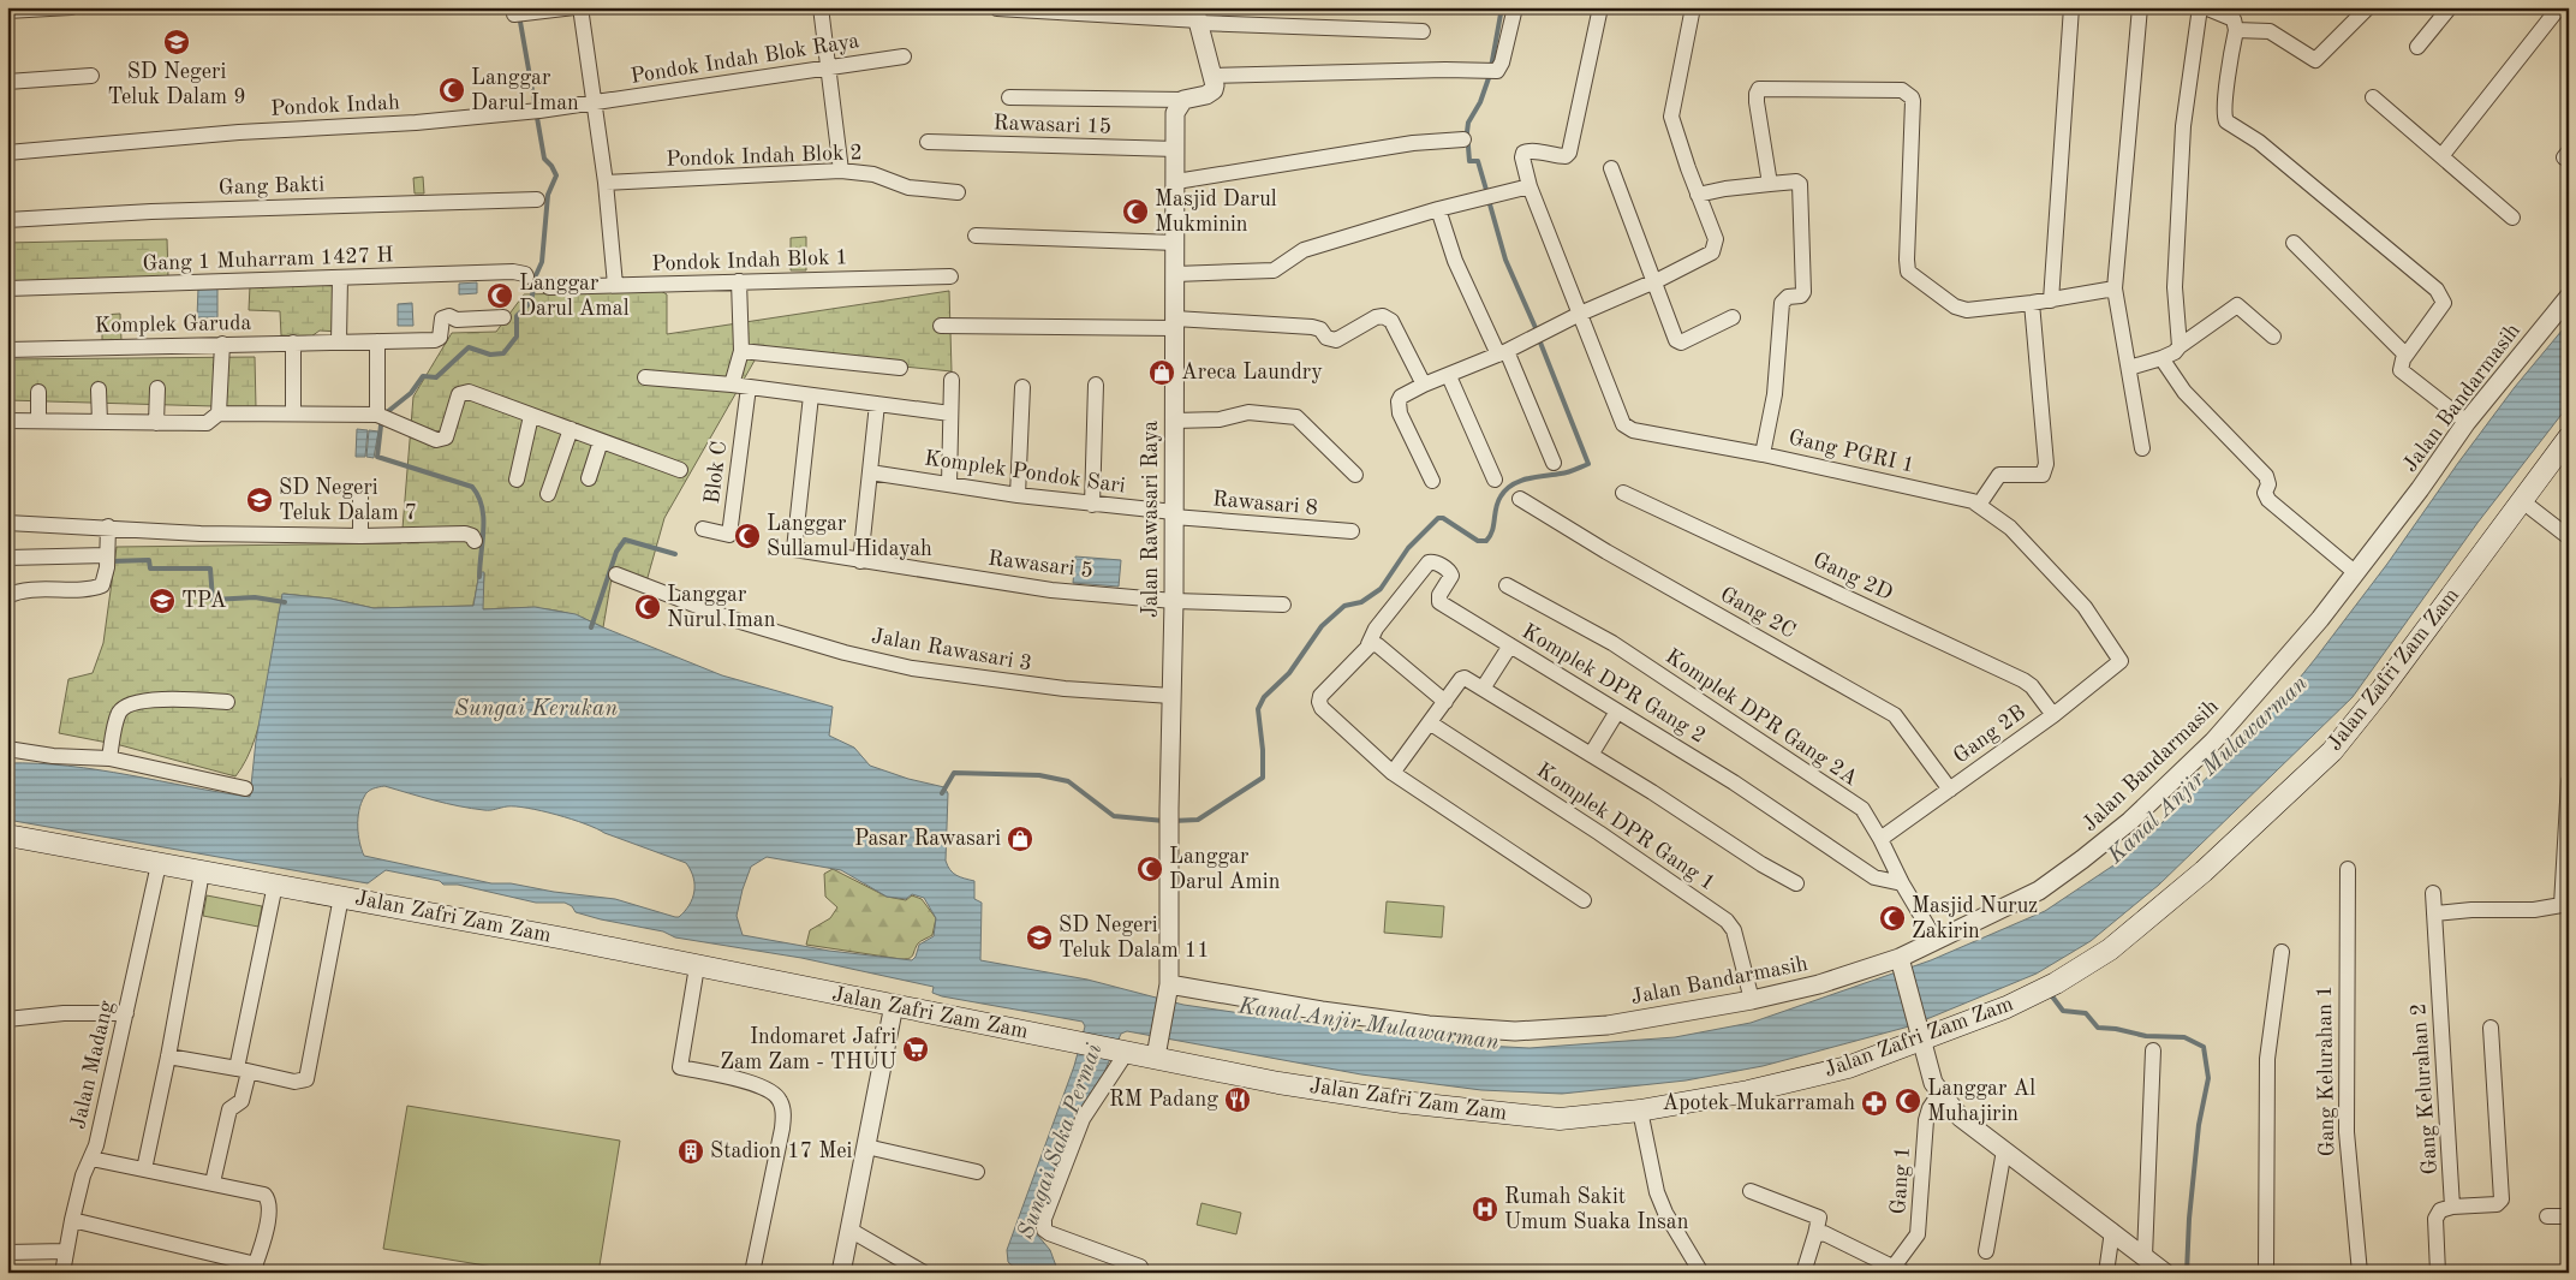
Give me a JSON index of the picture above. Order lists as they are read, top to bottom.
{
  "streets": {
    "main road": ["Jalan Zafri Zam Zam"],
    "street": [
      "Pondok Indah Blok Raya",
      "Pondok Indah",
      "Rawasari 15",
      "Pondok Indah Blok 2",
      "Gang Bakti",
      "Gang 1 Muharram 1427 H",
      "Pondok Indah Blok 1",
      "Komplek Garuda",
      "Jalan Bandarmasih",
      "Gang PGRI 1",
      "Blok C",
      "Komplek Pondok Sari",
      "Rawasari 8",
      "Jalan Rawasari Raya",
      "Rawasari 5",
      "Gang 2D",
      "Gang 2C",
      "Jalan Rawasari 3",
      "Komplek DPR Gang 2",
      "Komplek DPR Gang 2A",
      "Gang 2B",
      "Komplek DPR Gang 1",
      "Jalan Madang",
      "Gang Kelurahan 1",
      "Gang Kelurahan 2",
      "Gang 1"
    ]
  },
  "crossings": [
    ["Pondok Indah Blok Raya", "Pondok Indah"],
    ["Rawasari 15", "Jalan Rawasari Raya"],
    ["Jalan Bandarmasih", "Jalan Rawasari Raya"],
    ["Jalan Bandarmasih", "Komplek DPR Gang 2A"],
    ["Jalan Bandarmasih", "Komplek DPR Gang 1"],
    ["Gang PGRI 1", "Gang 2B"],
    ["Komplek Pondok Sari", "Rawasari 8"],
    ["Komplek Pondok Sari", "Jalan Rawasari Raya"],
    ["Rawasari 8", "Jalan Rawasari Raya"],
    ["Jalan Rawasari Raya", "Rawasari 5"],
    ["Jalan Rawasari Raya", "Jalan Rawasari 3"],
    ["Jalan Rawasari Raya", "Jalan Zafri Zam Zam"],
    ["Gang 2D", "Gang 2B"],
    ["Gang 2C", "Gang 2B"],
    ["Jalan Zafri Zam Zam", "Jalan Madang"],
    ["Komplek DPR Gang 2", "Komplek DPR Gang 2A"],
    ["Komplek DPR Gang 2A", "Gang 2B"]
  ],
  "water": ["Sungai Kerukan", "Kanal Anjir Mulawarman", "Sungai Saka Permai"],
  "places": {
    "school or university": [
      "SD Negeri Teluk Dalam 9",
      "SD Negeri Teluk Dalam 7",
      "TPA",
      "SD Negeri Teluk Dalam 11"
    ],
    "mosque": [
      "Langgar Darul Iman",
      "Masjid Darul Mukminin",
      "Langgar Darul Amal",
      "Langgar Sullamul Hidayah",
      "Langgar Nurul Iman",
      "Langgar Darul Amin",
      "Masjid Nuruz Zakirin",
      "Langgar Al Muhajirin"
    ],
    "shop": ["Areca Laundry", "Pasar Rawasari"],
    "supermarket": ["Indomaret Jafri Zam Zam - THUU"],
    "restaurant": ["RM Padang"],
    "pharmacy": ["Apotek Mukarramah"],
    "building": ["Stadion 17 Mei"],
    "hospital": ["Rumah Sakit Umum Suaka Insan"]
  }
}
